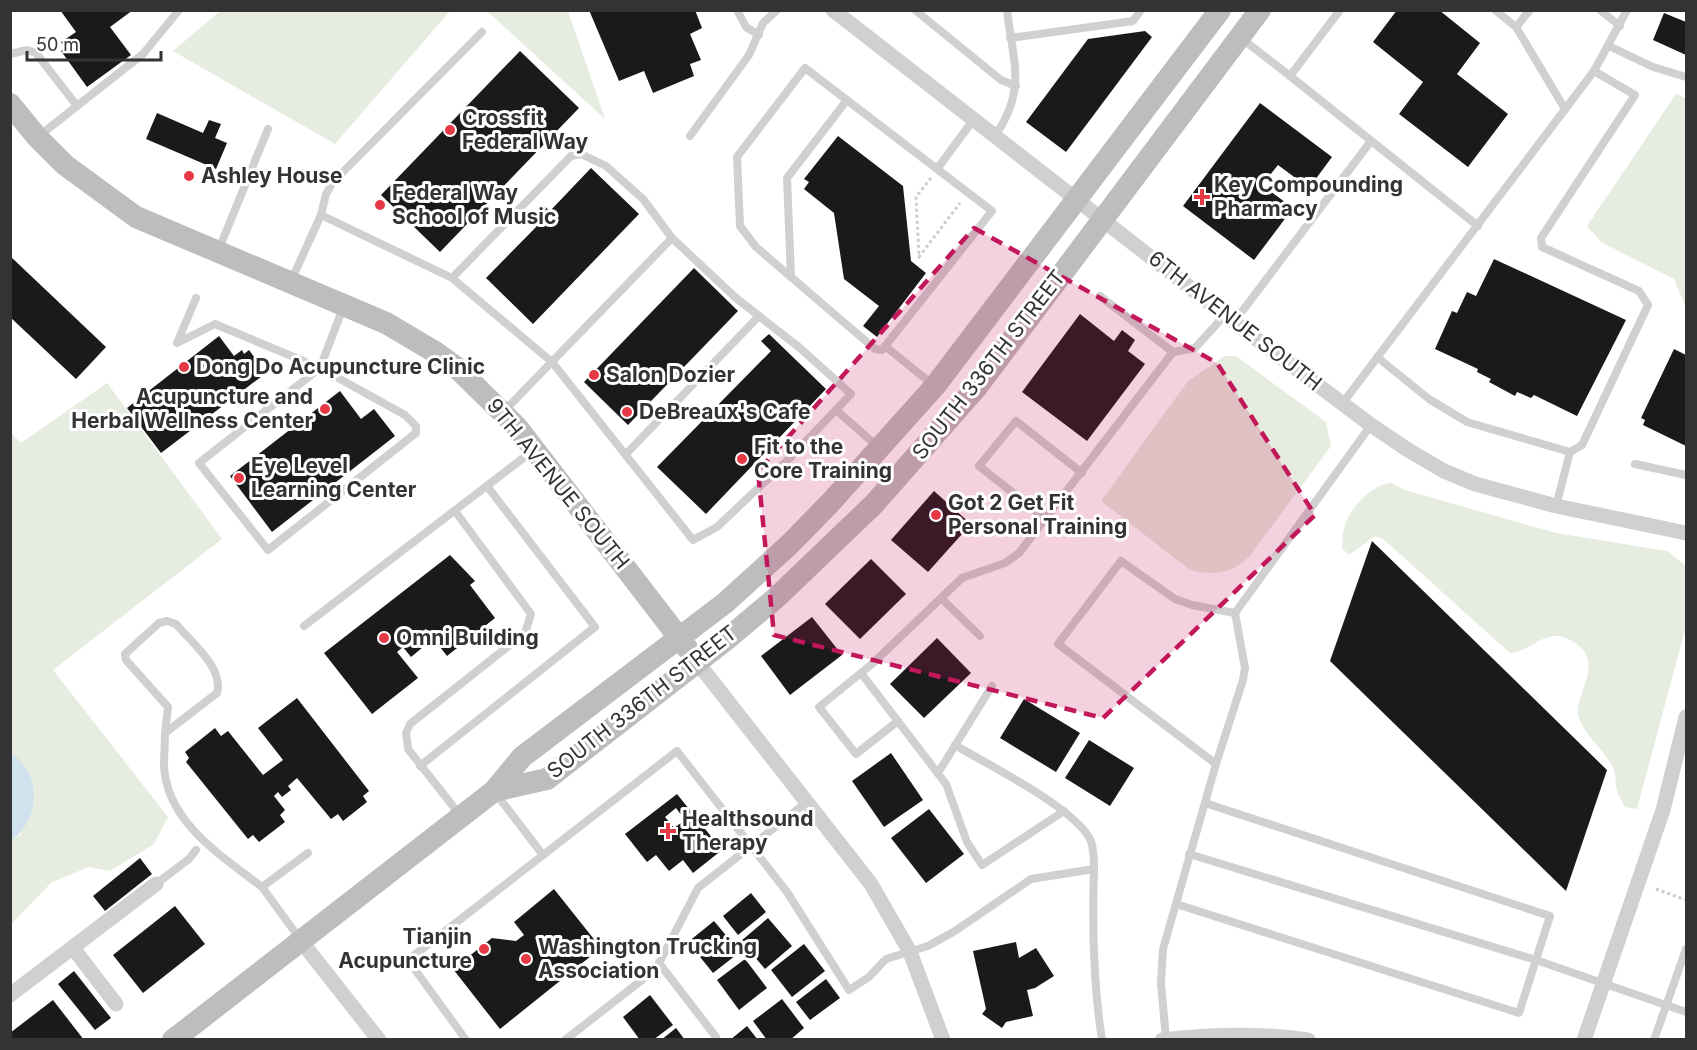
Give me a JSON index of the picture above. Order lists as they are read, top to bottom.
{
  "streets": {
    "main road": ["SOUTH 336TH STREET", "9TH AVENUE SOUTH"],
    "street": ["6TH AVENUE SOUTH"]
  },
  "crossings": [
    ["6TH AVENUE SOUTH", "SOUTH 336TH STREET"],
    ["SOUTH 336TH STREET", "9TH AVENUE SOUTH"]
  ],
  "places": {
    "other": [
      "Crossfit Federal Way",
      "Ashley House",
      "Federal Way School of Music",
      "Dong Do Acupuncture Clinic",
      "Salon Dozier",
      "Acupuncture and Herbal Wellness Center",
      "DeBreaux's Cafe",
      "Fit to the Core Training",
      "Eye Level Learning Center",
      "Got 2 Get Fit Personal Training",
      "Omni Building",
      "Tianjin Acupuncture",
      "Washington Trucking Association"
    ],
    "health": ["Key Compounding Pharmacy", "Healthsound Therapy"]
  },
  "scale_bar": "50 m"
}
